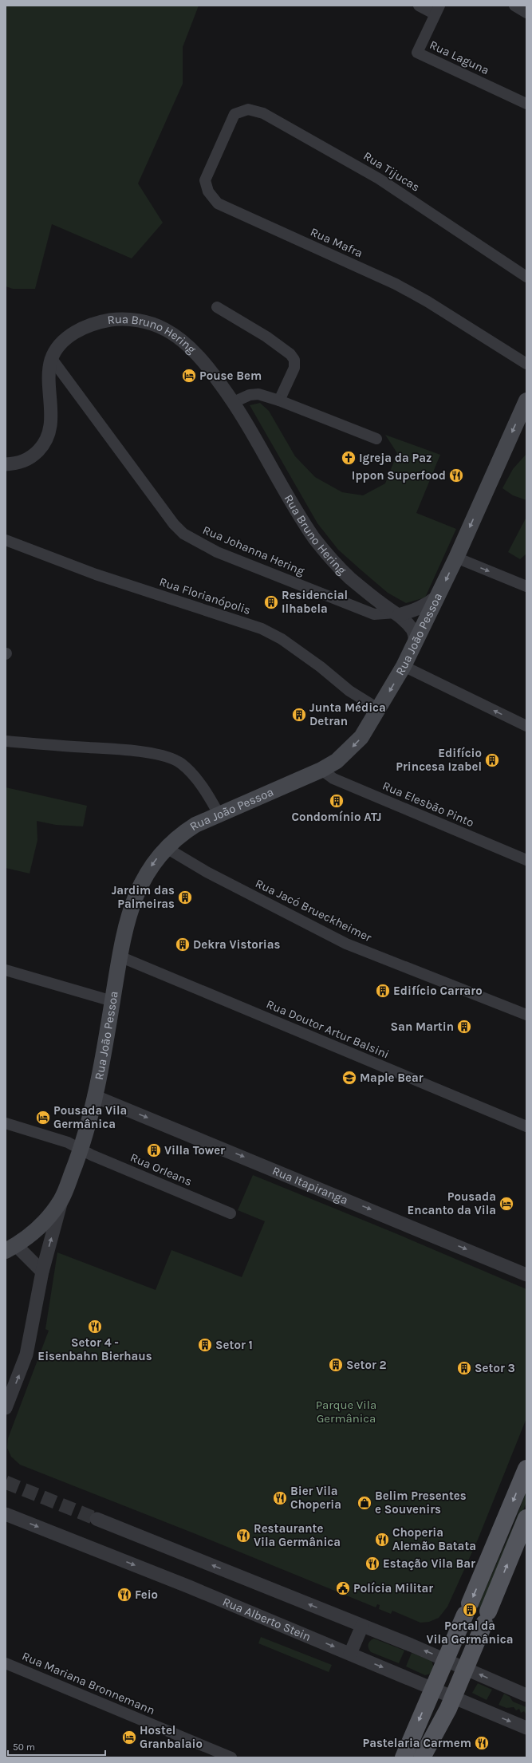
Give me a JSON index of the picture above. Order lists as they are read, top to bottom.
{
  "streets": {
    "main road": ["Rua João Pessoa"],
    "street": [
      "Rua Laguna",
      "Rua Tijucas",
      "Rua Mafra",
      "Rua Bruno Hering",
      "Rua Johanna Hering",
      "Rua Florianópolis",
      "Rua Elesbão Pinto",
      "Rua Jacó Brueckheimer",
      "Rua Doutor Artur Balsini",
      "Rua Orleans",
      "Rua Itapiranga",
      "Rua Alberto Stein",
      "Rua Mariana Bronnemann"
    ]
  },
  "crossings": [
    ["Rua Tijucas", "Rua Mafra"],
    ["Rua Bruno Hering", "Rua Johanna Hering"],
    ["Rua Bruno Hering", "Rua João Pessoa"],
    ["Rua Florianópolis", "Rua João Pessoa"],
    ["Rua João Pessoa", "Rua Elesbão Pinto"],
    ["Rua João Pessoa", "Rua Jacó Brueckheimer"],
    ["Rua João Pessoa", "Rua Doutor Artur Balsini"],
    ["Rua João Pessoa", "Rua Orleans"],
    ["Rua João Pessoa", "Rua Itapiranga"]
  ],
  "one_way": ["Rua João Pessoa", "Rua Itapiranga"],
  "parks": ["Parque Vila Germânica"],
  "places": {
    "hotel": [
      "Pouse Bem",
      "Pousada Vila Germânica",
      "Pousada Encanto da Vila",
      "Hostel Granbalaio"
    ],
    "church": ["Igreja da Paz"],
    "restaurant": [
      "Ippon Superfood",
      "Setor 4 - Eisenbahn Bierhaus",
      "Bier Vila Choperia",
      "Restaurante Vila Germânica",
      "Choperia Alemão Batata",
      "Estação Vila Bar",
      "Feio",
      "Pastelaria Carmem"
    ],
    "building": [
      "Residencial Ilhabela",
      "Junta Médica Detran",
      "Edifício Princesa Izabel",
      "Condomínio ATJ",
      "Jardim das Palmeiras",
      "Dekra Vistorias",
      "Edifício Carraro",
      "San Martin",
      "Villa Tower",
      "Setor 1",
      "Setor 2",
      "Setor 3",
      "Portal da Vila Germânica"
    ],
    "school or university": ["Maple Bear"],
    "shop": ["Belim Presentes e Souvenirs"],
    "public building": ["Polícia Militar"]
  },
  "scale_bar": "50 m"
}
